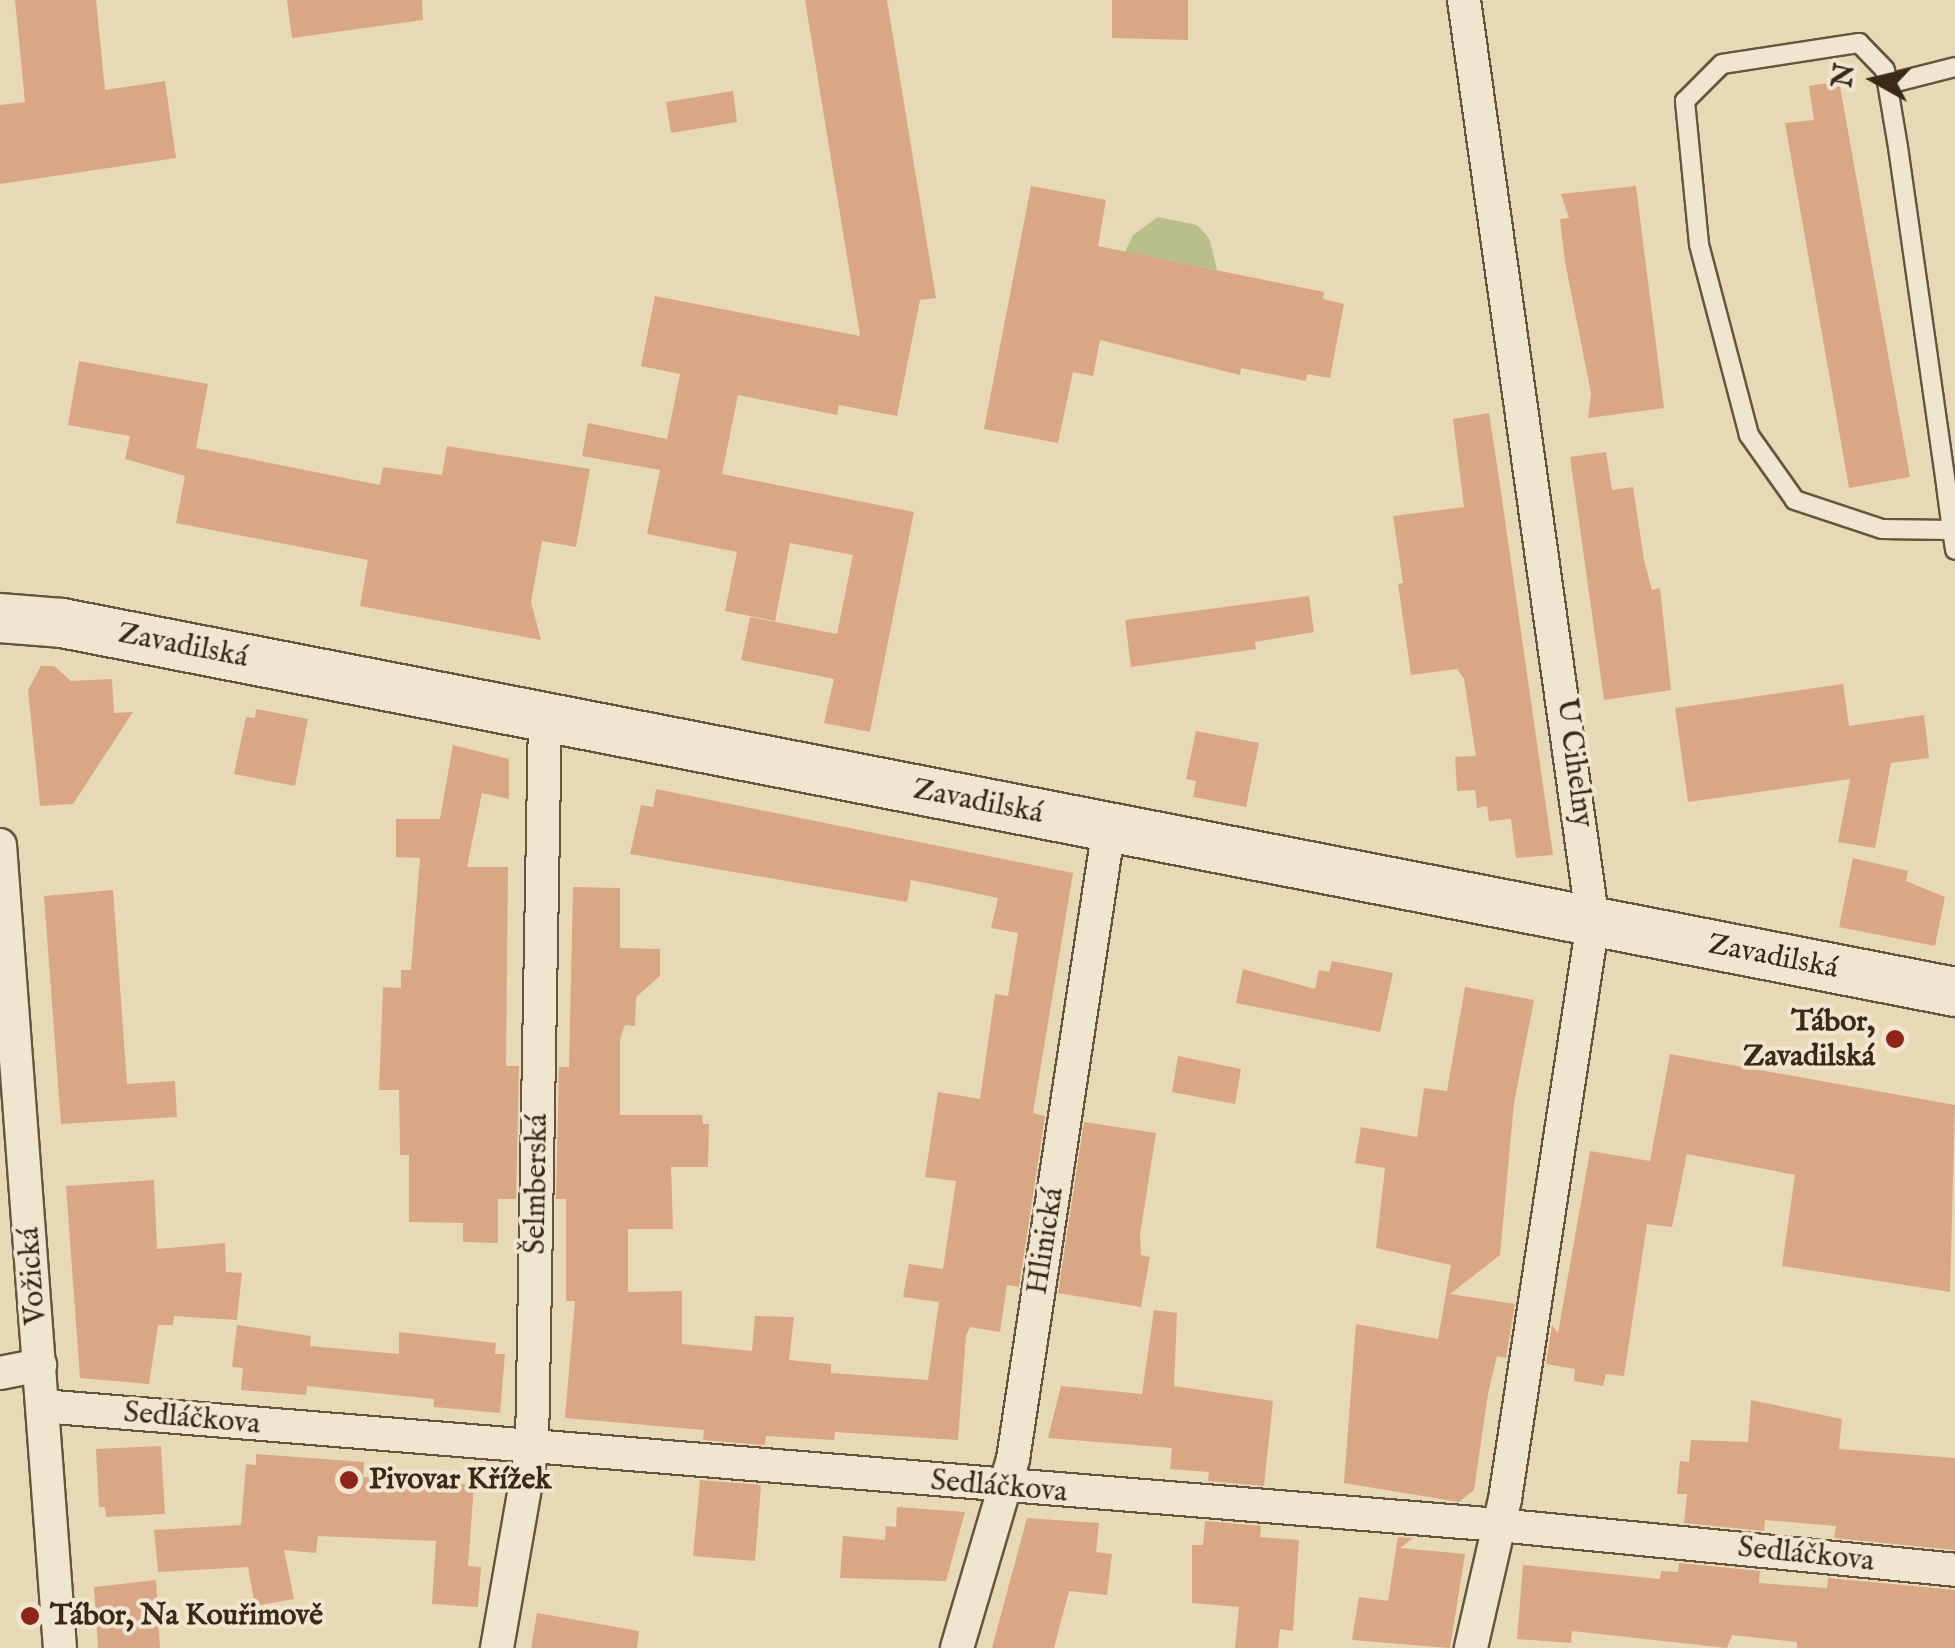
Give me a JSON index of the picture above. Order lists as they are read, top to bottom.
{
  "streets": {
    "main road": ["Zavadilská"],
    "street": [
      "U Cihelny",
      "Šelmberská",
      "Hlinická",
      "Vožická",
      "Sedláčkova"
    ]
  },
  "crossings": [
    ["Zavadilská", "U Cihelny"],
    ["Zavadilská", "Šelmberská"],
    ["Zavadilská", "Hlinická"],
    ["U Cihelny", "Sedláčkova"],
    ["Šelmberská", "Sedláčkova"],
    ["Hlinická", "Sedláčkova"],
    ["Vožická", "Sedláčkova"]
  ],
  "places": ["Tábor, Zavadilská", "Pivovar Křížek", "Tábor, Na Kouřimově"],
  "north": "left"
}
